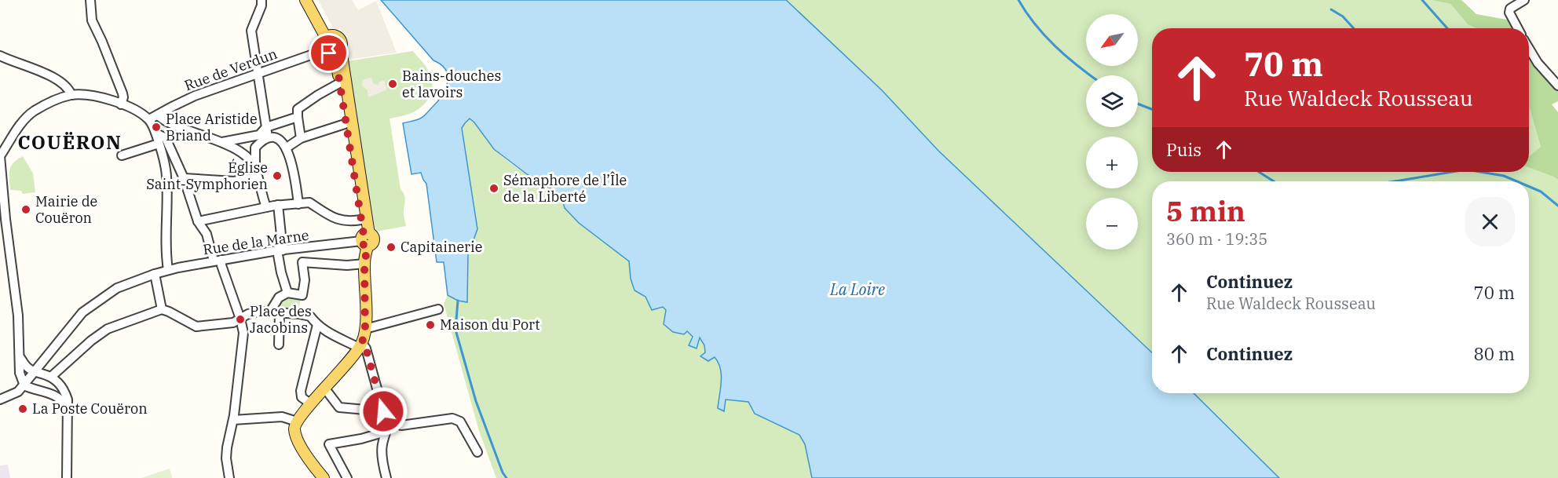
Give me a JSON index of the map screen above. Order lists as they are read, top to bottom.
{
  "streets": {
    "street": ["Rue de Verdun", "Rue de la Marne"]
  },
  "districts": ["COUËRON"],
  "water": ["La Loire"],
  "places": [
    "Bains-douches et lavoirs",
    "Place Aristide Briand",
    "Église Saint-Symphorien",
    "Sémaphore de l’Île de la Liberté",
    "Mairie de Couëron",
    "Capitainerie",
    "Place des Jacobins",
    "Maison du Port",
    "La Poste Couëron"
  ],
  "north": "bottom left",
  "page": {
    "map_buttons": ["+", "−"],
    "turn": ["70 m", "Rue Waldeck Rousseau"],
    "then": "Puis",
    "heading": ["5 min", "360 m · 19:35"],
    "list": [
      {
        "name": "Continuez",
        "note": "Rue Waldeck Rousseau",
        "value": "70 m"
      },
      {
        "name": "Continuez",
        "value": "80 m"
      }
    ]
  }
}
